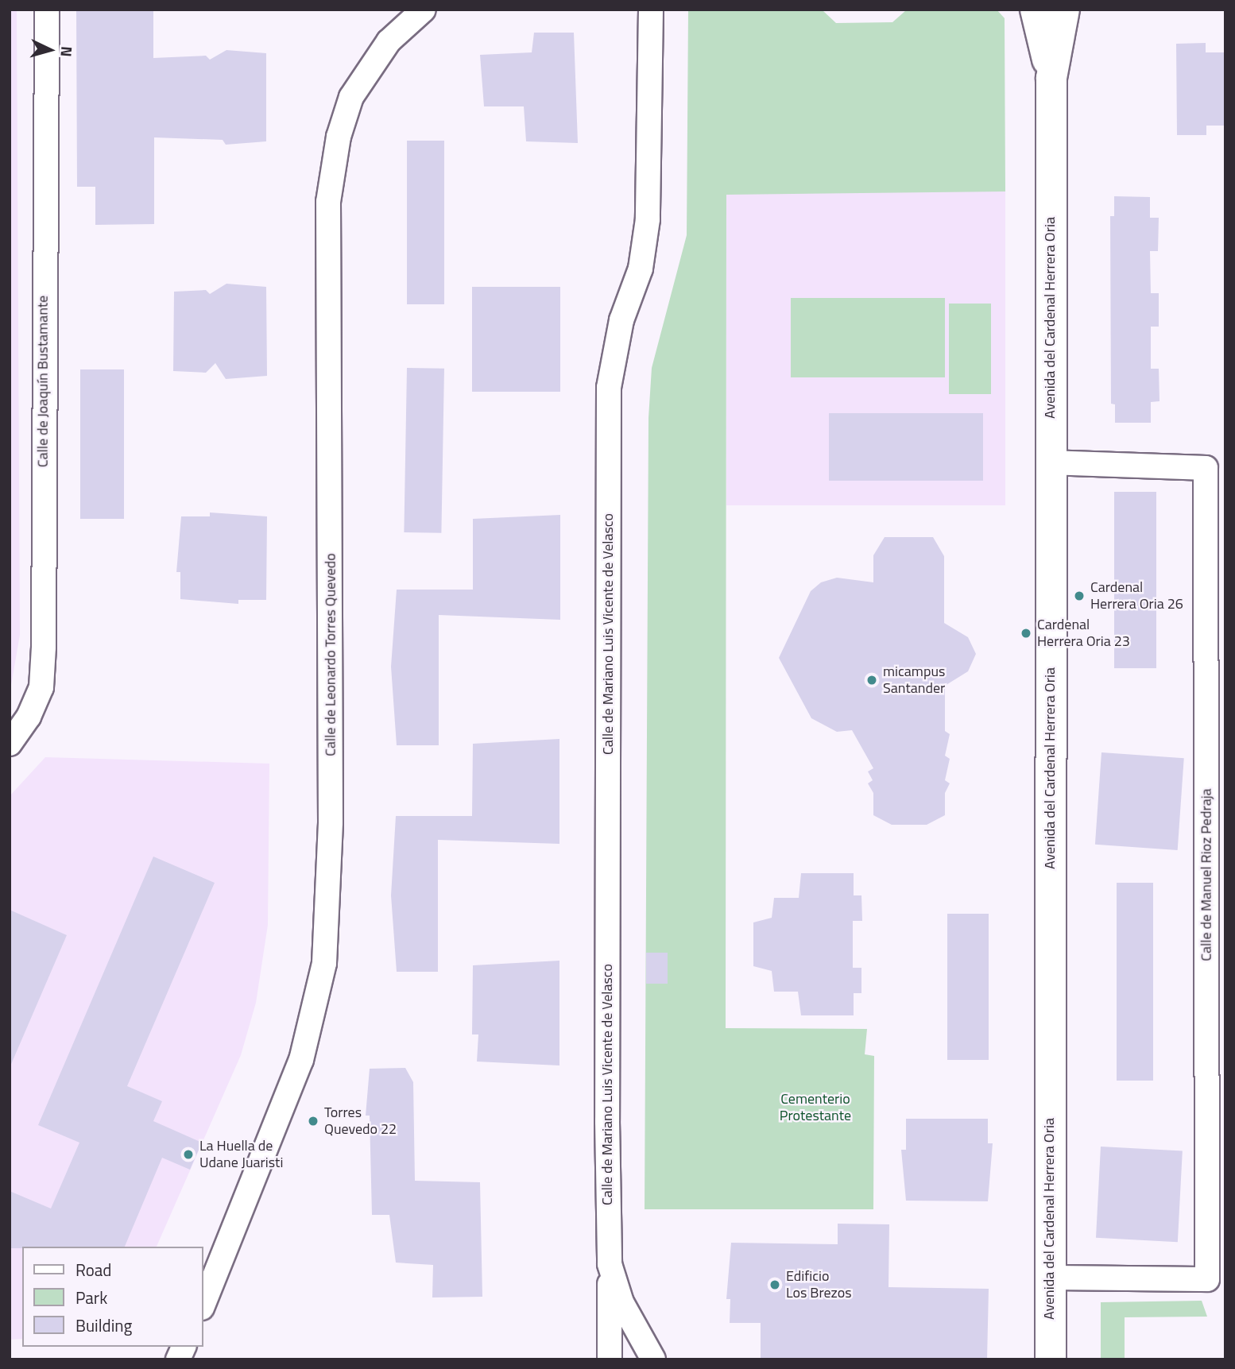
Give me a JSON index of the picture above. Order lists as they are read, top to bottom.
{
  "streets": {
    "main road": ["Avenida del Cardenal Herrera Oria"],
    "street": [
      "Calle de Joaquín Bustamante",
      "Calle de Mariano Luis Vicente de Velasco",
      "Calle de Leonardo Torres Quevedo",
      "Calle de Manuel Rioz Pedraja"
    ]
  },
  "crossings": [
    ["Avenida del Cardenal Herrera Oria", "Calle de Manuel Rioz Pedraja"]
  ],
  "parks": ["Cementerio Protestante"],
  "places": [
    "Cardenal Herrera Oria 26",
    "Cardenal Herrera Oria 23",
    "micampus Santander",
    "Torres Quevedo 22",
    "La Huella de Udane Juaristi",
    "Edificio Los Brezos"
  ],
  "legend": ["Road", "Park", "Building"],
  "north": "right"
}
